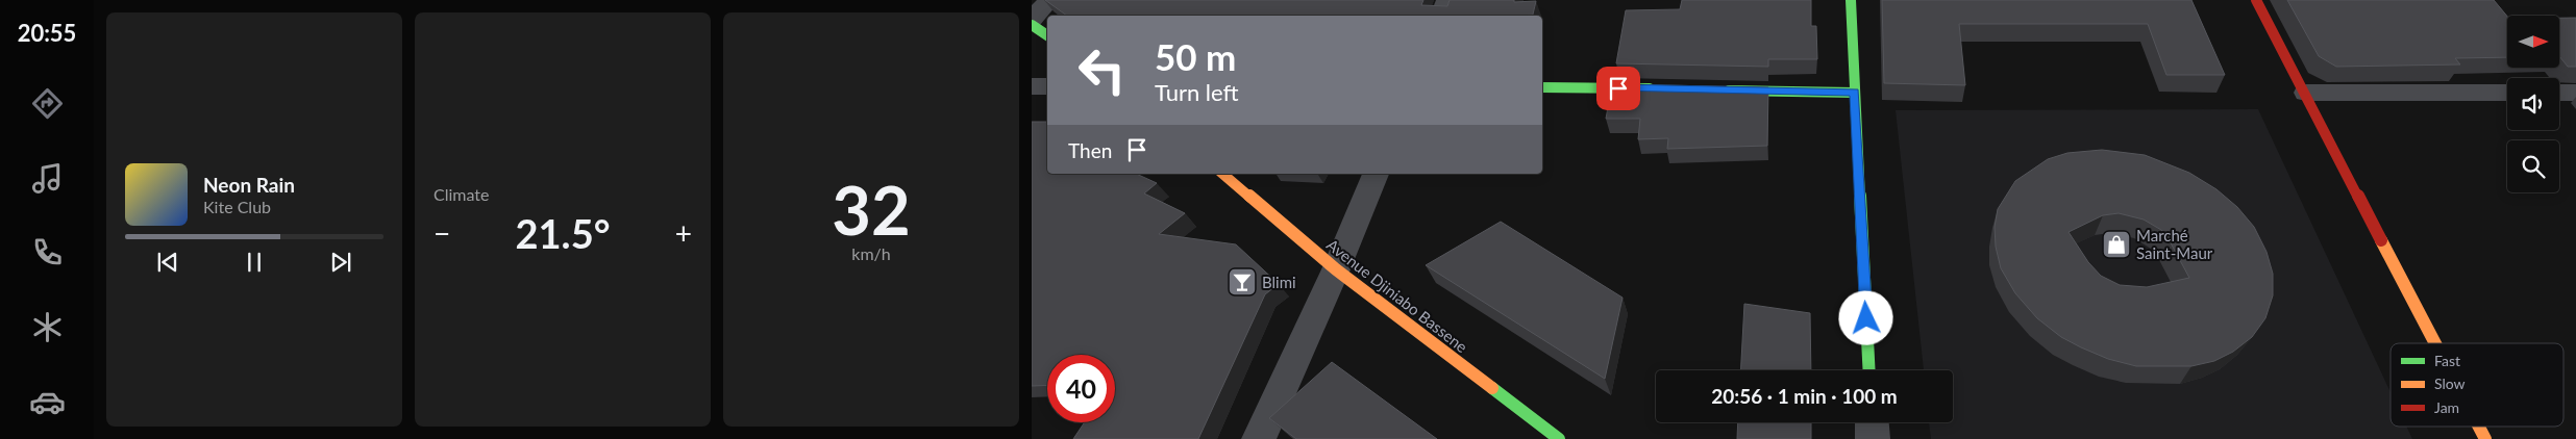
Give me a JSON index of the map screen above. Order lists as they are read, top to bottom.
{
  "streets": {
    "street": ["Avenue Djiniabo Bassene"]
  },
  "places": {
    "shop": ["Marché Saint-Maur"],
    "bar": ["Blimi"]
  },
  "legend": ["Fast", "Slow", "Jam"],
  "north": "right",
  "page": {
    "tabs": "20:55",
    "tile": [
      "Climate",
      ["32", "km/h"]
    ],
    "turn": ["50 m", "Turn left"],
    "then": "Then",
    "song": ["Neon Rain", "Kite Club"],
    "heat": ["−", "21.5°", "+"],
    "limit": "40",
    "trip": "20:56 · 1 min · 100 m"
  }
}
